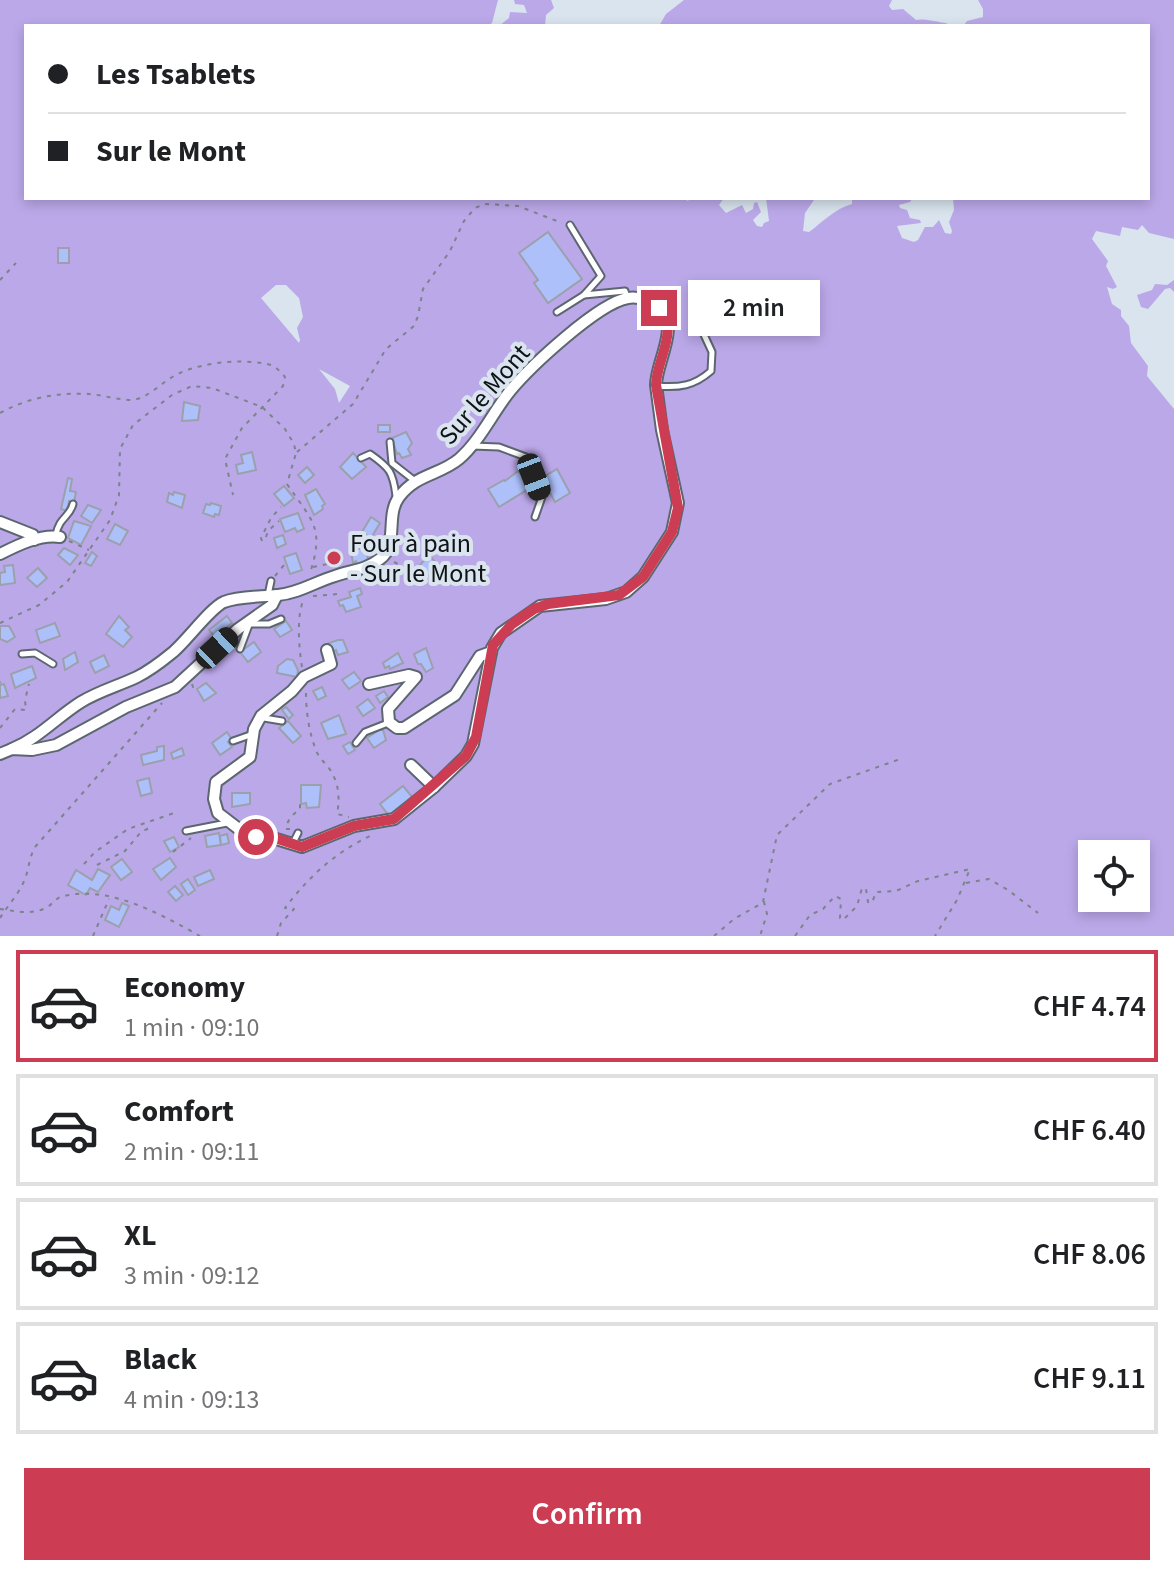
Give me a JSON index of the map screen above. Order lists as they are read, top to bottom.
{
  "streets": {
    "street": ["Sur le Mont"]
  },
  "places": ["Four à pain - Sur le Mont"],
  "page": {
    "banner": ["Les Tsablets", "Sur le Mont"],
    "bubble": "2 min",
    "list": [
      {
        "name": "Economy",
        "note": "1 min · 09:10",
        "value": "CHF 4.74"
      },
      {
        "name": "Comfort",
        "note": "2 min · 09:11",
        "value": "CHF 6.40"
      },
      {
        "name": "XL",
        "note": "3 min · 09:12",
        "value": "CHF 8.06"
      },
      {
        "name": "Black",
        "note": "4 min · 09:13",
        "value": "CHF 9.11"
      }
    ],
    "buttons": "Confirm"
  }
}
